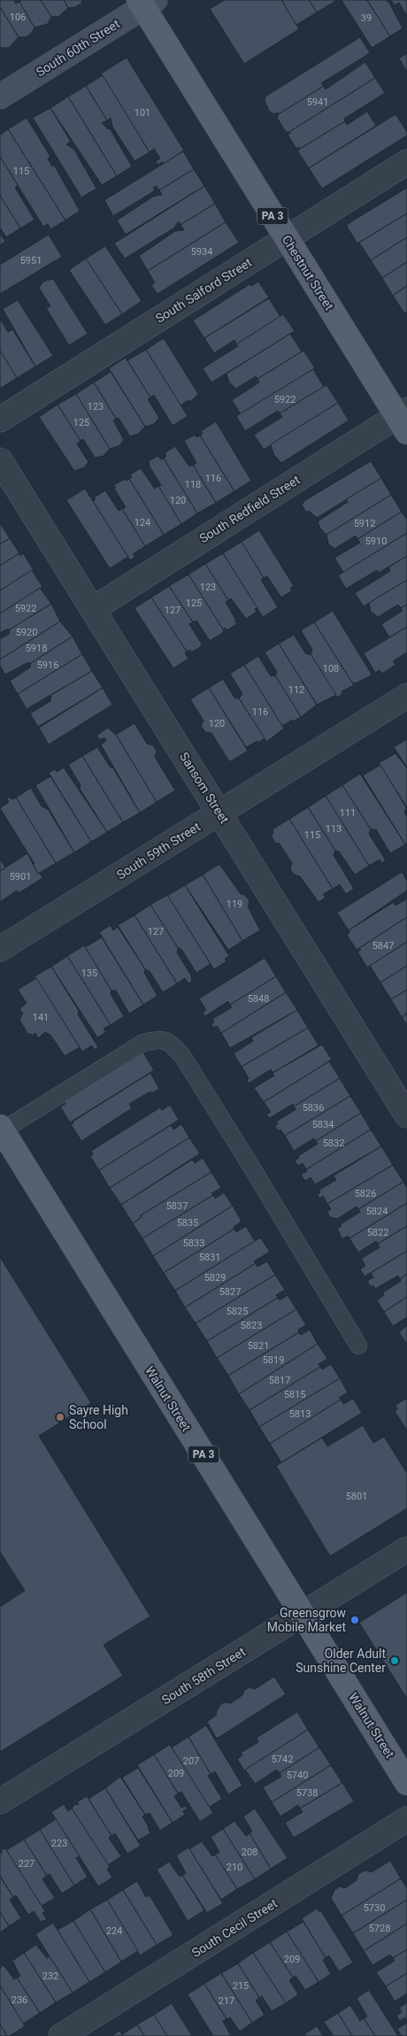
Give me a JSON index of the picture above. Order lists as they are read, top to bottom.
{
  "streets": {
    "main road": ["PA 3", "Chestnut Street", "Walnut Street"],
    "street": [
      "South 60th Street",
      "South Salford Street",
      "South Redfield Street",
      "Sansom Street",
      "South 59th Street",
      "South 58th Street",
      "South Cecil Street"
    ]
  },
  "crossings": [
    ["South 60th Street", "Chestnut Street"],
    ["Chestnut Street", "South Salford Street"],
    ["Chestnut Street", "South Redfield Street"],
    ["South Redfield Street", "Sansom Street"],
    ["Sansom Street", "South 59th Street"],
    ["Walnut Street", "South 58th Street"]
  ],
  "places": ["Sayre High School", "Greensgrow Mobile Market", "Older Adult Sunshine Center"],
  "house_numbers": [
    "106",
    "39",
    "5941",
    "101",
    "115",
    "5934",
    "5951",
    "5922",
    "123",
    "125",
    "116",
    "118",
    "120",
    "124",
    "5912",
    "5910",
    "123",
    "125",
    "5922",
    "127",
    "5920",
    "5918",
    "5916",
    "108",
    "112",
    "116",
    "120",
    "111",
    "113",
    "115",
    "5901",
    "119",
    "127",
    "5847",
    "135",
    "5848",
    "141",
    "5836",
    "5834",
    "5832",
    "5826",
    "5837",
    "5824",
    "5835",
    "5822",
    "5833",
    "5831",
    "5829",
    "5827",
    "5825",
    "5823",
    "5821",
    "5819",
    "5817",
    "5815",
    "5813",
    "5801",
    "5742",
    "207",
    "209",
    "5740",
    "5738",
    "223",
    "208",
    "227",
    "210",
    "5730",
    "5728",
    "224",
    "209",
    "232",
    "215",
    "236",
    "217"
  ]
}
